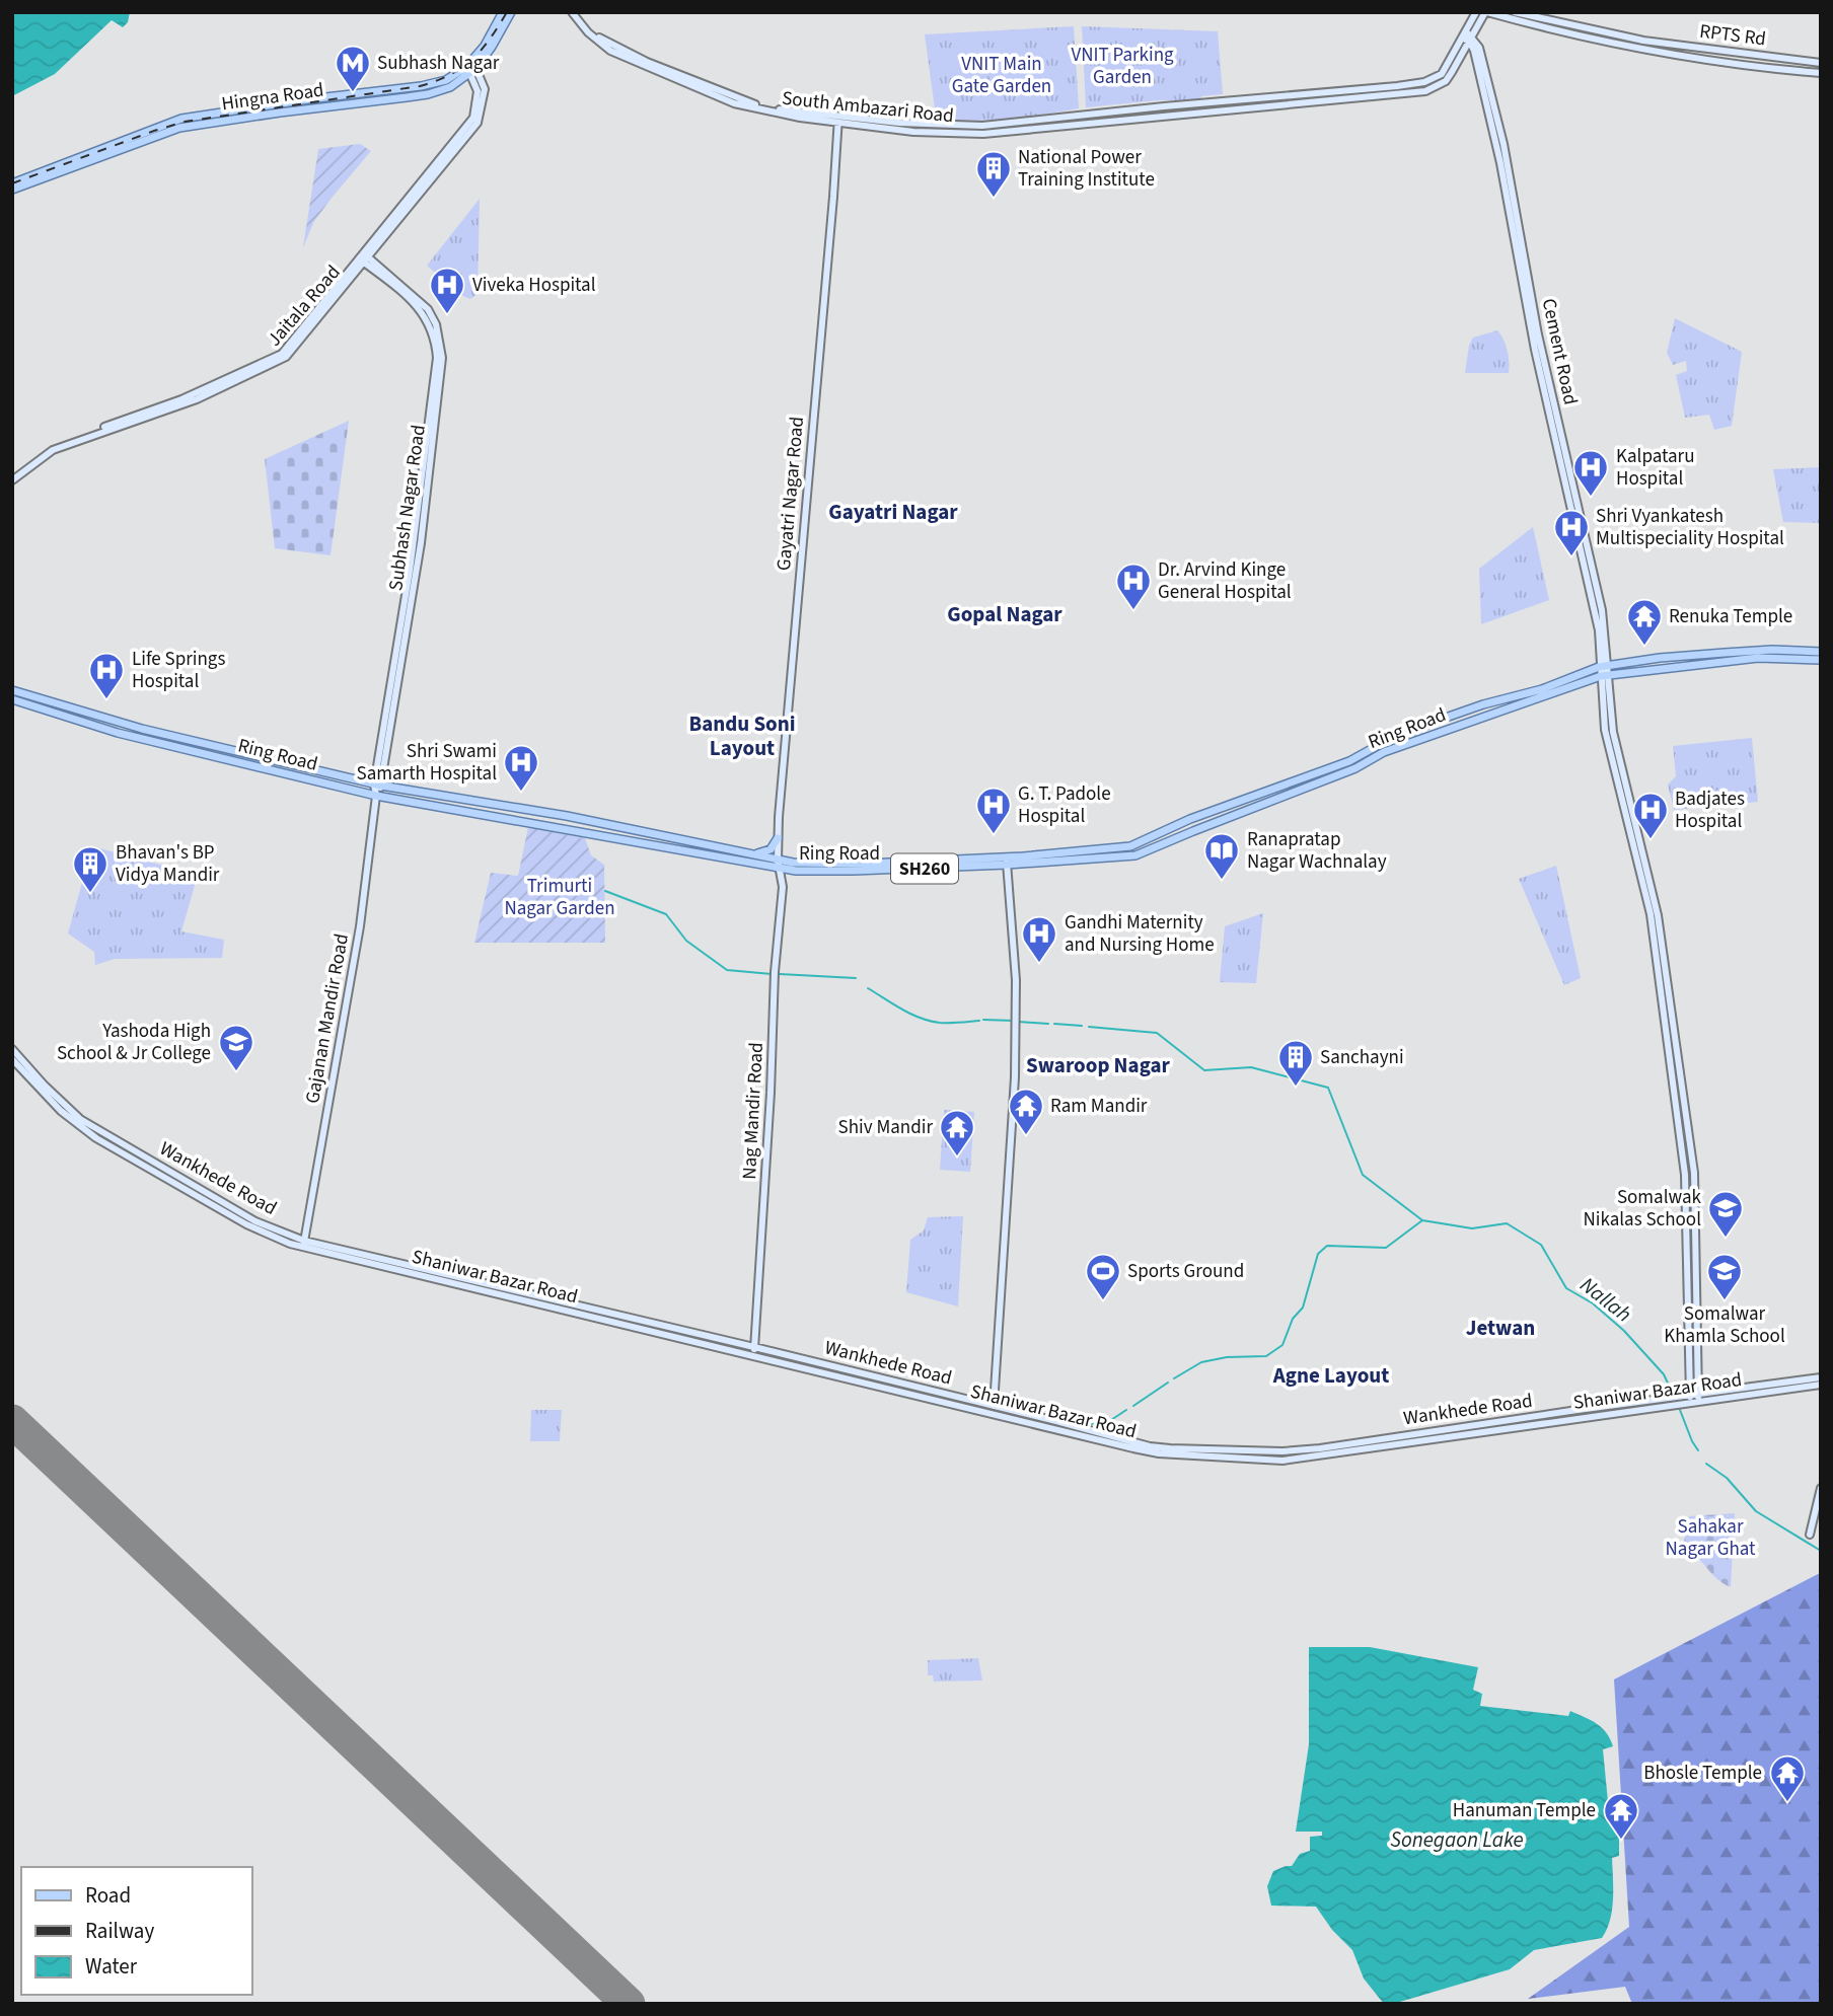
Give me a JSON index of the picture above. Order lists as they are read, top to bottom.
{
  "streets": {
    "main road": [
      "RPTS Rd",
      "Hingna Road",
      "South Ambazari Road",
      "Jaitala Road",
      "Cement Road",
      "Gayatri Nagar Road",
      "Subhash Nagar Road",
      "Ring Road",
      "SH260",
      "Gajanan Mandir Road",
      "Nag Mandir Road",
      "Wankhede Road",
      "Shaniwar Bazar Road"
    ]
  },
  "crossings": [
    ["Hingna Road", "Jaitala Road"],
    ["South Ambazari Road", "Cement Road"],
    ["South Ambazari Road", "Gayatri Nagar Road"],
    ["Jaitala Road", "Subhash Nagar Road"],
    ["Cement Road", "Ring Road"],
    ["Cement Road", "Wankhede Road"],
    ["Cement Road", "Shaniwar Bazar Road"],
    ["Gayatri Nagar Road", "Ring Road"],
    ["Gayatri Nagar Road", "SH260"],
    ["Gayatri Nagar Road", "Nag Mandir Road"],
    ["Subhash Nagar Road", "SH260"],
    ["Subhash Nagar Road", "Gajanan Mandir Road"],
    ["Ring Road", "SH260"],
    ["Ring Road", "Gajanan Mandir Road"],
    ["Ring Road", "Nag Mandir Road"],
    ["SH260", "Gajanan Mandir Road"],
    ["Gajanan Mandir Road", "Wankhede Road"],
    ["Gajanan Mandir Road", "Shaniwar Bazar Road"],
    ["Nag Mandir Road", "Wankhede Road"],
    ["Nag Mandir Road", "Shaniwar Bazar Road"],
    ["Wankhede Road", "Shaniwar Bazar Road"]
  ],
  "districts": [
    "Gayatri Nagar",
    "Gopal Nagar",
    "Bandu Soni Layout",
    "Swaroop Nagar",
    "Jetwan",
    "Agne Layout"
  ],
  "water": ["Nallah", "Sonegaon Lake"],
  "parks": [
    "VNIT Parking Garden",
    "VNIT Main Gate Garden",
    "Trimurti Nagar Garden",
    "Sahakar Nagar Ghat"
  ],
  "places": {
    "metro station": ["Subhash Nagar"],
    "building": ["National Power Training Institute", "Bhavan's BP Vidya Mandir", "Sanchayni"],
    "hospital": [
      "Viveka Hospital",
      "Kalpataru Hospital",
      "Shri Vyankatesh Multispeciality Hospital",
      "Dr. Arvind Kinge General Hospital",
      "Life Springs Hospital",
      "Shri Swami Samarth Hospital",
      "G. T. Padole Hospital",
      "Badjates Hospital",
      "Gandhi Maternity and Nursing Home"
    ],
    "temple": [
      "Renuka Temple",
      "Ram Mandir",
      "Shiv Mandir",
      "Bhosle Temple",
      "Hanuman Temple"
    ],
    "library": ["Ranapratap Nagar Wachnalay"],
    "school or university": ["Yashoda High School & Jr College", "Somalwak Nikalas School", "Somalwar Khamla School"],
    "sports": ["Sports Ground"]
  },
  "legend": ["Road", "Railway", "Water"]
}
